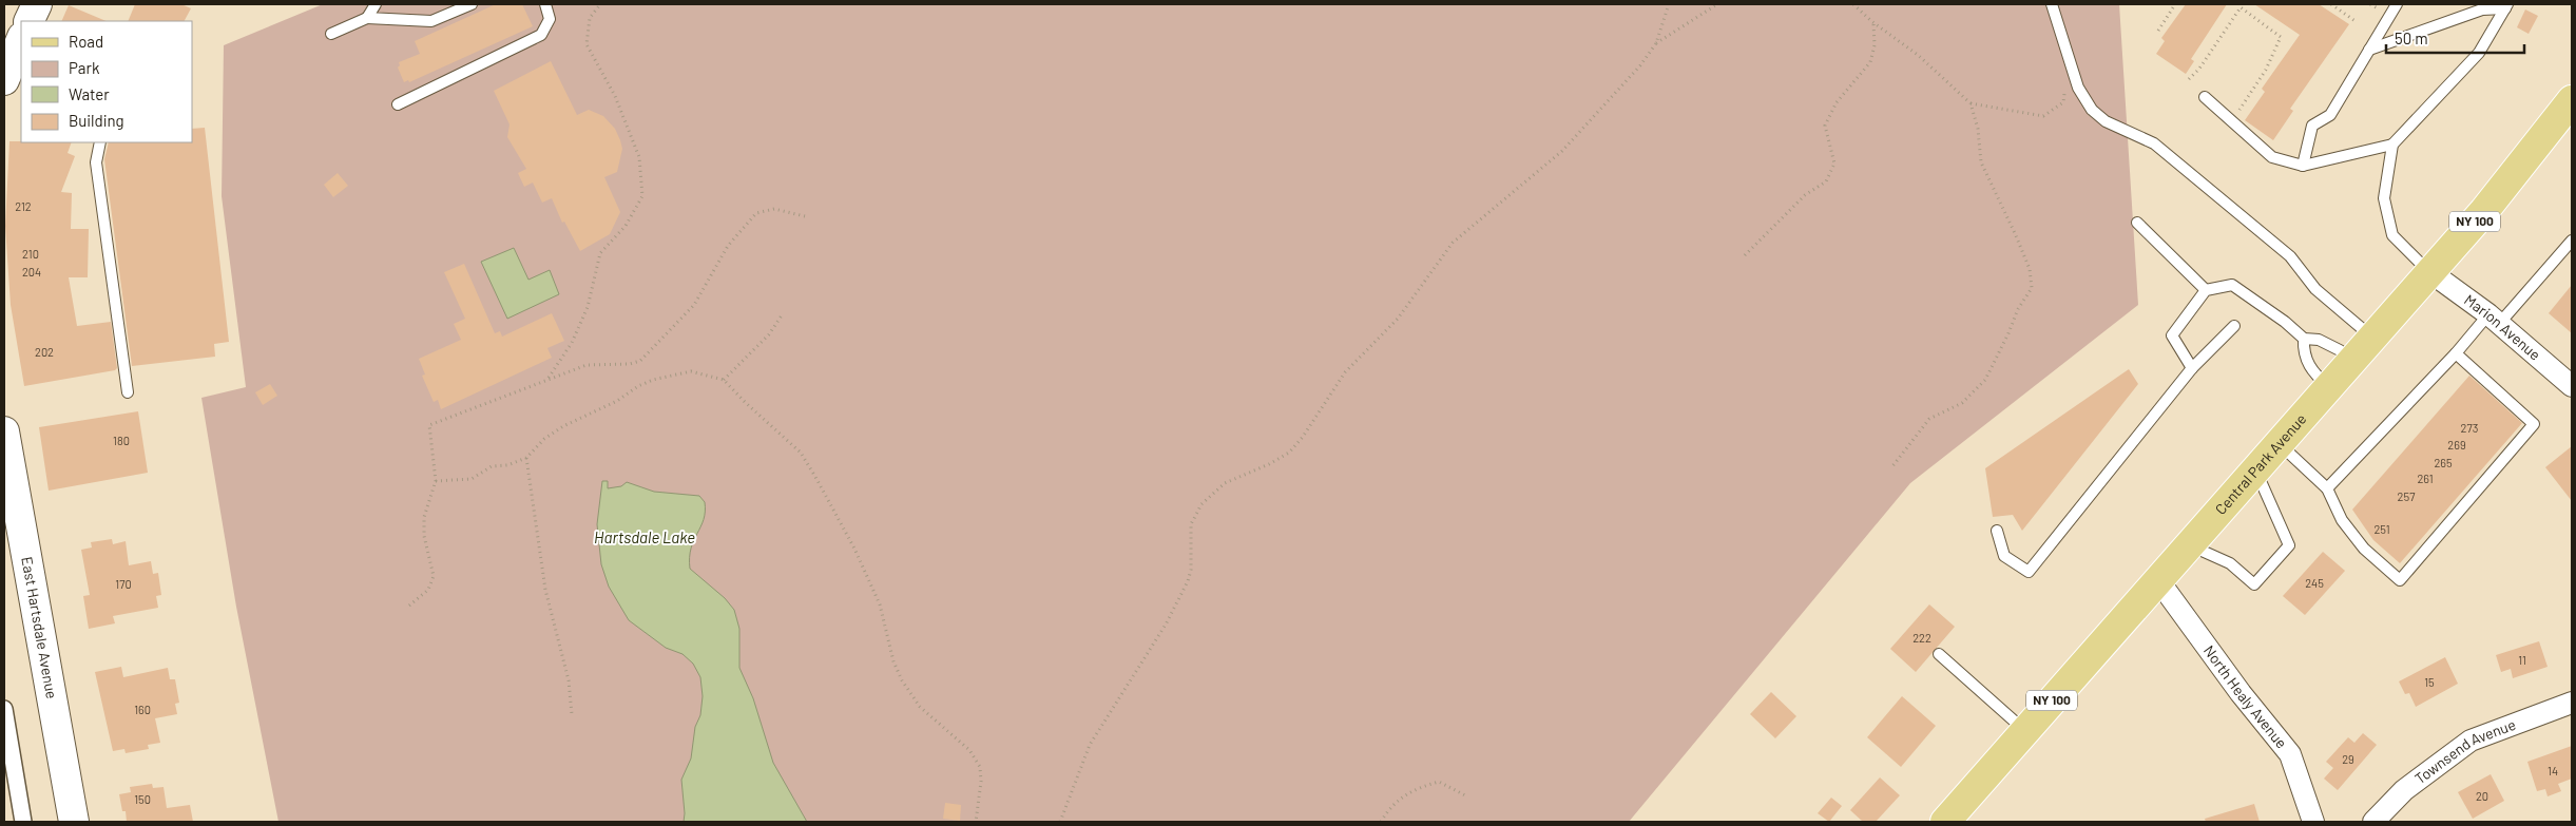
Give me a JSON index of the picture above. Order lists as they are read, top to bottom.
{
  "streets": {
    "main road": ["NY 100", "Central Park Avenue", "East Hartsdale Avenue"],
    "street": ["Marion Avenue", "North Healy Avenue", "Townsend Avenue"]
  },
  "crossings": [
    ["Marion Avenue", "Central Park Avenue"],
    ["Central Park Avenue", "North Healy Avenue"]
  ],
  "water": ["Hartsdale Lake"],
  "house_numbers": [
    "212",
    "210",
    "204",
    "202",
    "273",
    "180",
    "269",
    "265",
    "261",
    "257",
    "251",
    "245",
    "170",
    "222",
    "11",
    "15",
    "160",
    "29",
    "14",
    "20",
    "150"
  ],
  "legend": [
    "Road",
    "Park",
    "Water",
    "Building"
  ],
  "scale_bar": "50 m"
}
